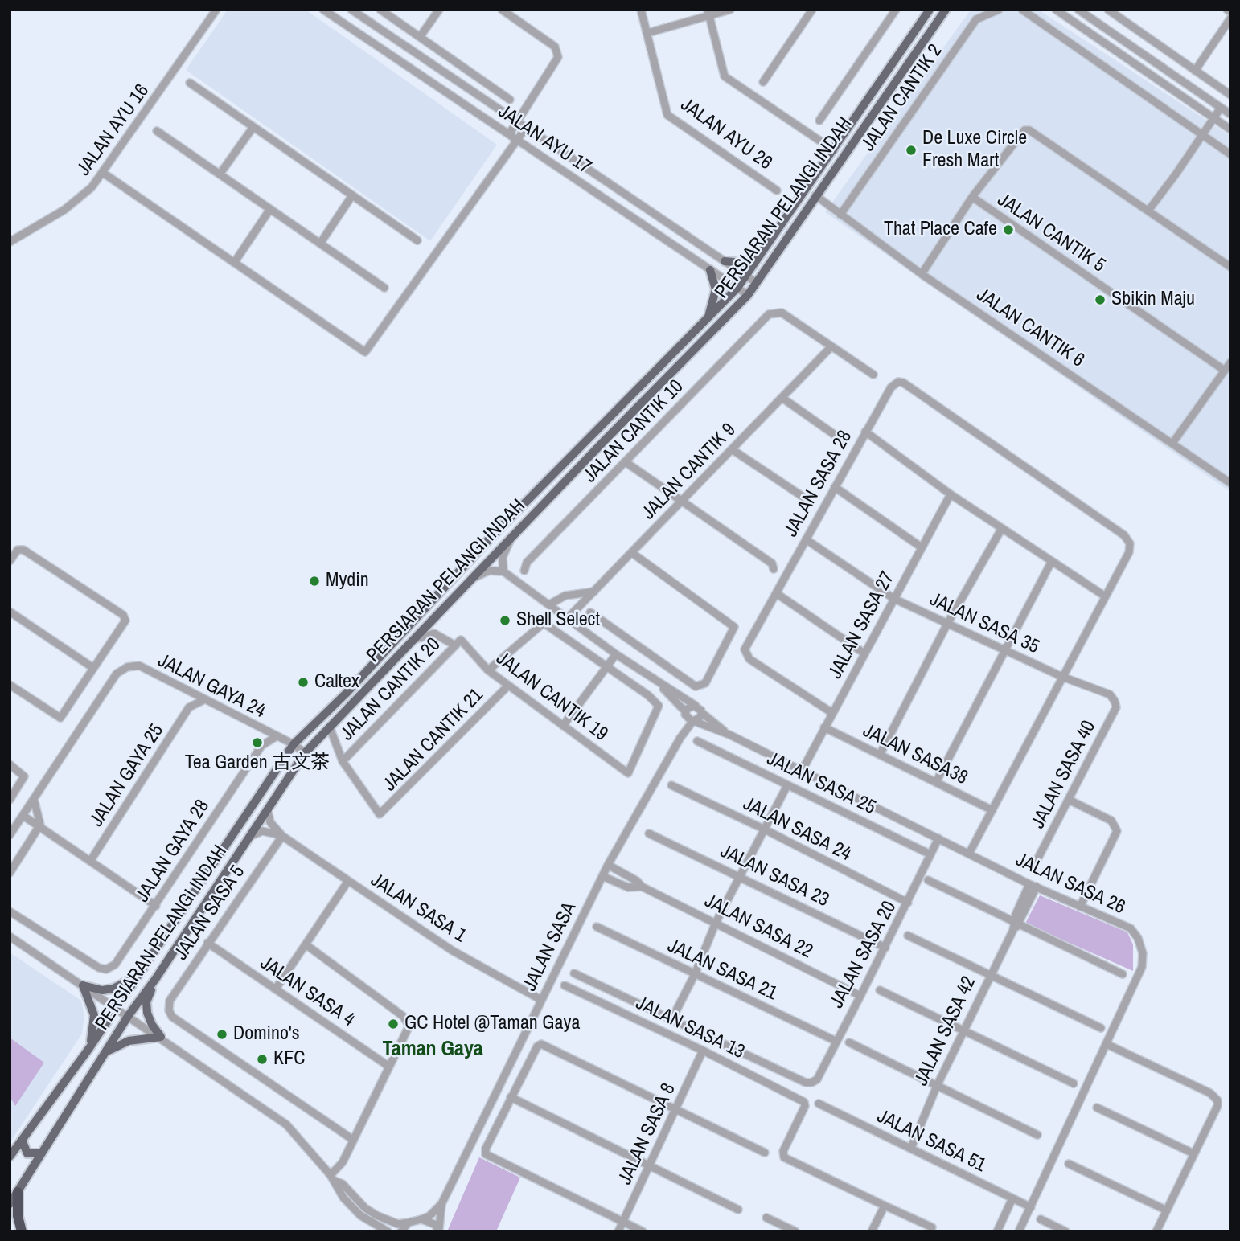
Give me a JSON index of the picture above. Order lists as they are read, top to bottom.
{
  "streets": {
    "main road": ["PERSIARAN PELANGI INDAH"],
    "street": [
      "JALAN CANTIK 2",
      "JALAN AYU 16",
      "JALAN AYU 26",
      "JALAN AYU 17",
      "JALAN CANTIK 5",
      "JALAN CANTIK 6",
      "JALAN CANTIK 10",
      "JALAN CANTIK 9",
      "JALAN SASA 28",
      "JALAN SASA 35",
      "JALAN SASA 27",
      "JALAN GAYA 24",
      "JALAN CANTIK 20",
      "JALAN CANTIK 19",
      "JALAN CANTIK 21",
      "JALAN SASA38",
      "JALAN SASA 40",
      "JALAN GAYA 25",
      "JALAN SASA 25",
      "JALAN SASA 24",
      "JALAN GAYA 28",
      "JALAN SASA 23",
      "JALAN SASA 26",
      "JALAN SASA 1",
      "JALAN SASA 5",
      "JALAN SASA 22",
      "JALAN SASA",
      "JALAN SASA 20",
      "JALAN SASA 21",
      "JALAN SASA 4",
      "JALAN SASA 13",
      "JALAN SASA 42",
      "JALAN SASA 8",
      "JALAN SASA 51"
    ]
  },
  "crossings": [
    ["JALAN CANTIK 2", "JALAN CANTIK 6"],
    ["JALAN AYU 17", "PERSIARAN PELANGI INDAH"],
    ["PERSIARAN PELANGI INDAH", "JALAN CANTIK 6"],
    ["PERSIARAN PELANGI INDAH", "JALAN GAYA 24"],
    ["PERSIARAN PELANGI INDAH", "JALAN SASA 1"],
    ["JALAN CANTIK 10", "JALAN CANTIK 9"],
    ["JALAN SASA 28", "JALAN SASA 35"],
    ["JALAN SASA 28", "JALAN SASA 27"],
    ["JALAN SASA 35", "JALAN SASA 27"],
    ["JALAN SASA 35", "JALAN SASA 40"],
    ["JALAN SASA 27", "JALAN SASA38"],
    ["JALAN SASA 27", "JALAN SASA 26"],
    ["JALAN GAYA 24", "JALAN GAYA 28"],
    ["JALAN CANTIK 20", "JALAN CANTIK 19"],
    ["JALAN CANTIK 20", "JALAN CANTIK 21"],
    ["JALAN CANTIK 19", "JALAN CANTIK 21"],
    ["JALAN SASA 25", "JALAN SASA 20"],
    ["JALAN SASA 24", "JALAN SASA 20"],
    ["JALAN SASA 23", "JALAN SASA 20"],
    ["JALAN SASA 26", "JALAN SASA"],
    ["JALAN SASA 26", "JALAN SASA 20"],
    ["JALAN SASA 26", "JALAN SASA 42"],
    ["JALAN SASA 26", "JALAN SASA 51"],
    ["JALAN SASA 1", "JALAN SASA 5"],
    ["JALAN SASA 1", "JALAN SASA"],
    ["JALAN SASA 5", "JALAN SASA 4"],
    ["JALAN SASA 22", "JALAN SASA"],
    ["JALAN SASA 22", "JALAN SASA 20"],
    ["JALAN SASA 20", "JALAN SASA 21"],
    ["JALAN SASA 13", "JALAN SASA 8"],
    ["JALAN SASA 42", "JALAN SASA 51"]
  ],
  "districts": ["Taman Gaya"],
  "places": [
    "De Luxe Circle Fresh Mart",
    "That Place Cafe",
    "Sbikin Maju",
    "Mydin",
    "Shell Select",
    "Caltex",
    "Tea Garden 古文茶",
    "GC Hotel @Taman Gaya",
    "Domino's",
    "KFC"
  ]
}
